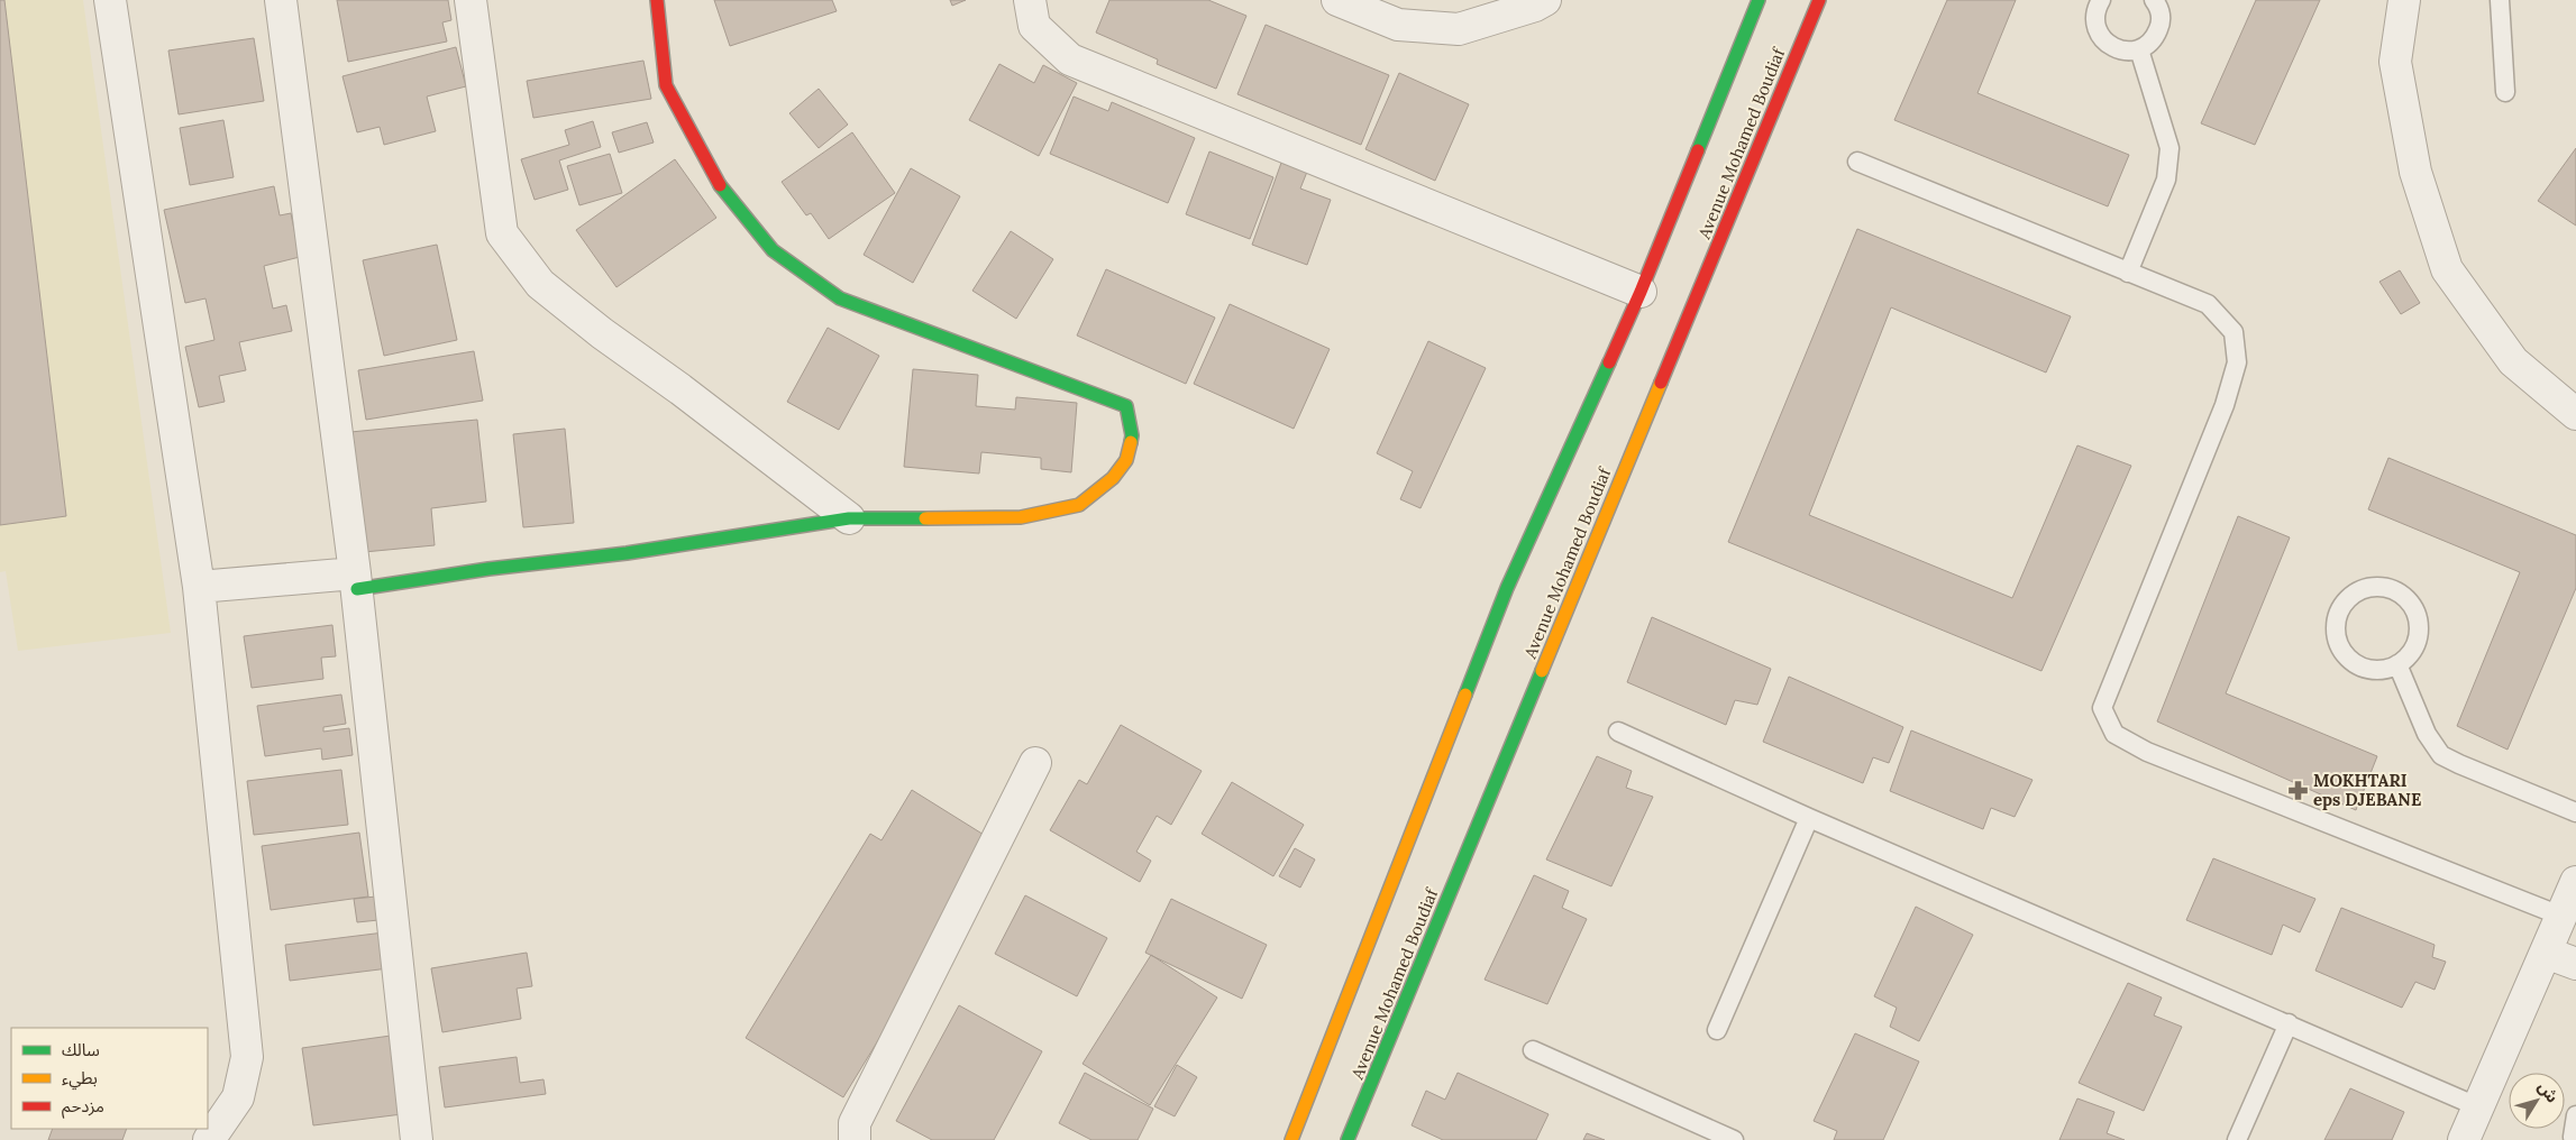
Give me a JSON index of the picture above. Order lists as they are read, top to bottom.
{
  "streets": {
    "main road": ["Avenue Mohamed Boudiaf"]
  },
  "places": {
    "pharmacy": ["MOKHTARI eps DJEBANE"]
  },
  "legend": ["سالك", "بطيء", "مزدحم"],
  "north": "top right"
}
